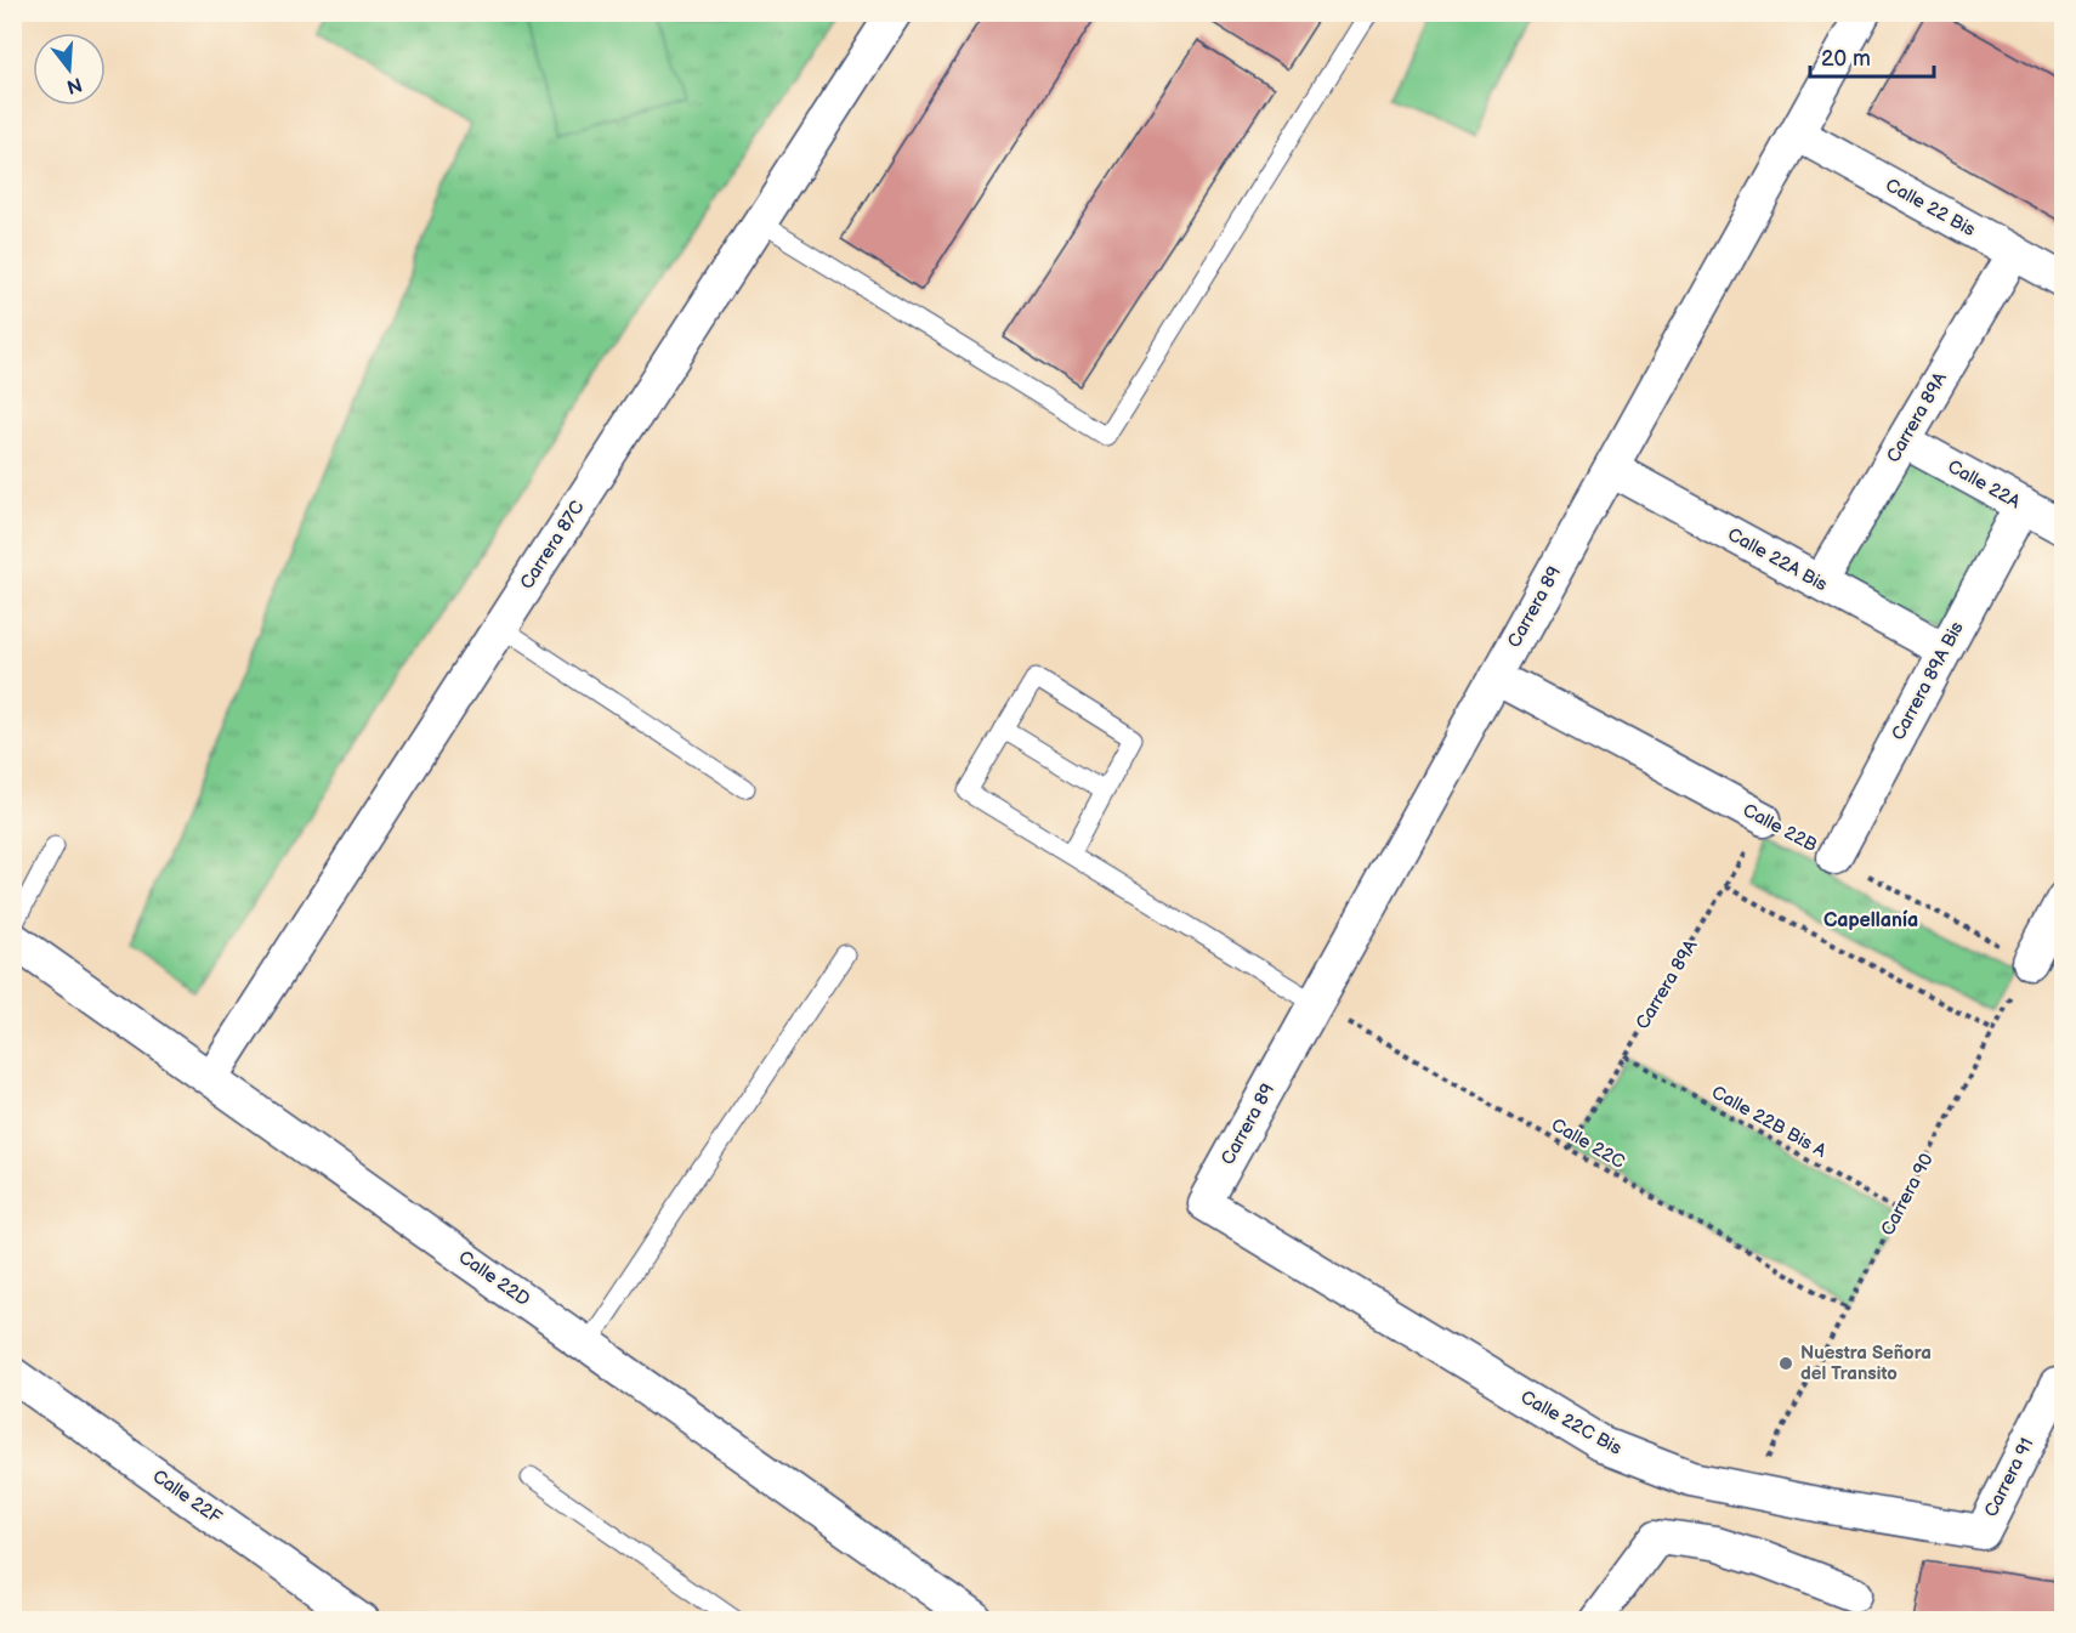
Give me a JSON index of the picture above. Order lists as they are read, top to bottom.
{
  "streets": {
    "street": [
      "Calle 22 Bis",
      "Carrera 89A",
      "Calle 22A",
      "Carrera 87C",
      "Calle 22A Bis",
      "Carrera 89",
      "Carrera 89A Bis",
      "Calle 22B",
      "Calle 22D",
      "Calle 22C Bis",
      "Carrera 91",
      "Calle 22F"
    ],
    "path": ["Calle 22B Bis A", "Calle 22C", "Carrera 90"]
  },
  "crossings": [
    ["Calle 22 Bis", "Carrera 89A"],
    ["Calle 22 Bis", "Carrera 89"],
    ["Carrera 89A", "Calle 22A"],
    ["Carrera 89A", "Calle 22A Bis"],
    ["Carrera 89A", "Calle 22B"],
    ["Carrera 89A", "Calle 22B Bis A"],
    ["Carrera 89A", "Calle 22C"],
    ["Calle 22A", "Carrera 89A Bis"],
    ["Carrera 87C", "Calle 22D"],
    ["Calle 22A Bis", "Carrera 89"],
    ["Calle 22A Bis", "Carrera 89A Bis"],
    ["Carrera 89", "Calle 22B"],
    ["Carrera 89", "Calle 22C"],
    ["Carrera 89", "Calle 22C Bis"],
    ["Carrera 89A Bis", "Calle 22B"],
    ["Calle 22B", "Carrera 90"],
    ["Calle 22B Bis A", "Carrera 90"],
    ["Calle 22C", "Carrera 90"],
    ["Carrera 90", "Calle 22C Bis"],
    ["Calle 22C Bis", "Carrera 91"]
  ],
  "districts": ["Capellanía"],
  "places": ["Nuestra Señora del Transito"],
  "scale_bar": "20 m",
  "north": "bottom"
}
